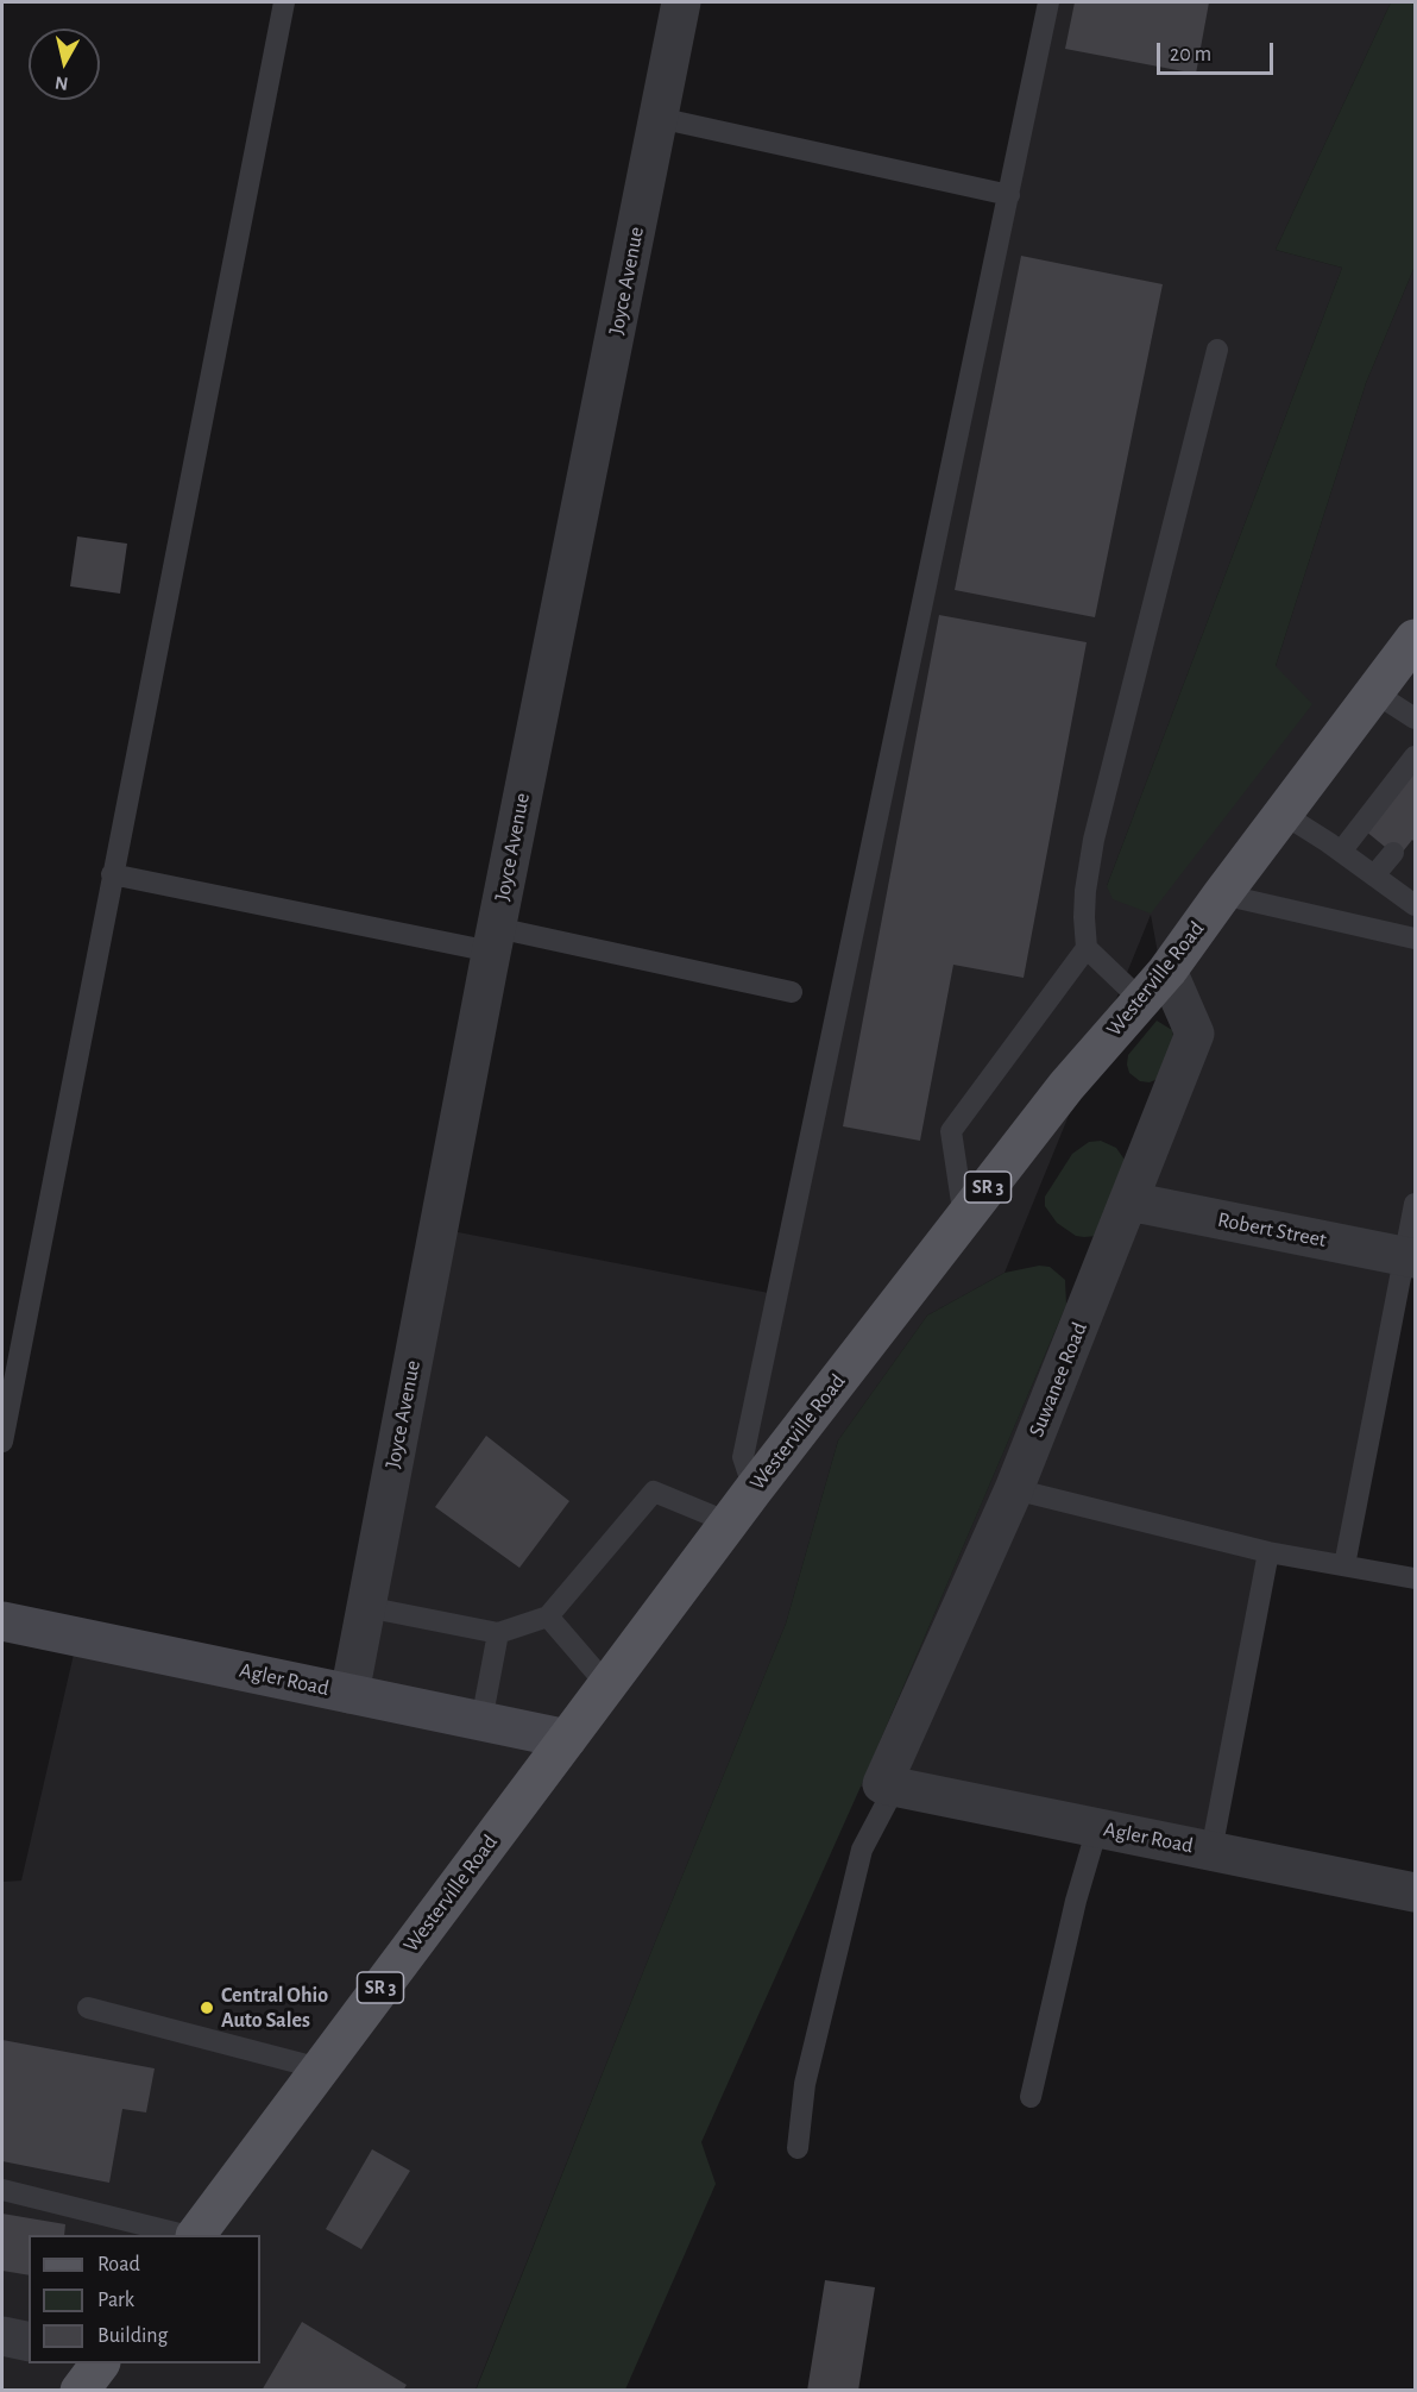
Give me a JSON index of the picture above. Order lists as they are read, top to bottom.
{
  "streets": {
    "main road": ["Westerville Road", "SR 3", "Agler Road"],
    "street": ["Joyce Avenue", "Robert Street", "Suwanee Road"]
  },
  "crossings": [
    ["Joyce Avenue", "Agler Road"],
    ["Westerville Road", "Suwanee Road"],
    ["Westerville Road", "Agler Road"],
    ["Robert Street", "Suwanee Road"],
    ["Suwanee Road", "Agler Road"]
  ],
  "places": ["Central Ohio Auto Sales"],
  "legend": ["Road", "Park", "Building"],
  "scale_bar": "20 m",
  "north": "bottom"
}
